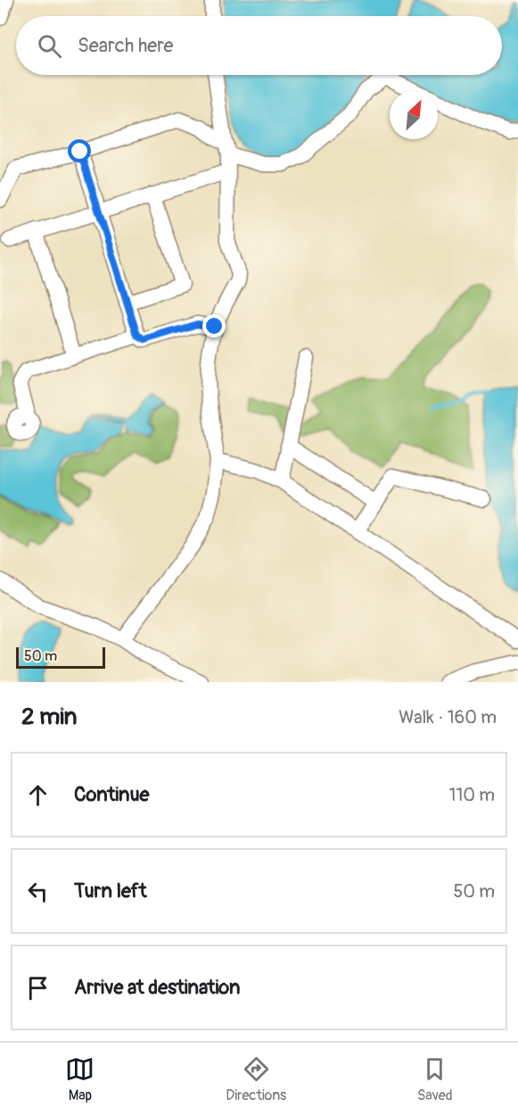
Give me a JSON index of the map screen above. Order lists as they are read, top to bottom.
{
  "scale_bar": "50 m",
  "north": "top right",
  "page": {
    "search": "Search here",
    "scale": "50 m",
    "heading": ["2 min", "Walk · 160 m"],
    "list": [
      ["Continue", "110 m"],
      ["Turn left", "50 m"],
      "Arrive at destination"
    ],
    "nav": ["Map", "Directions", "Saved"]
  }
}
